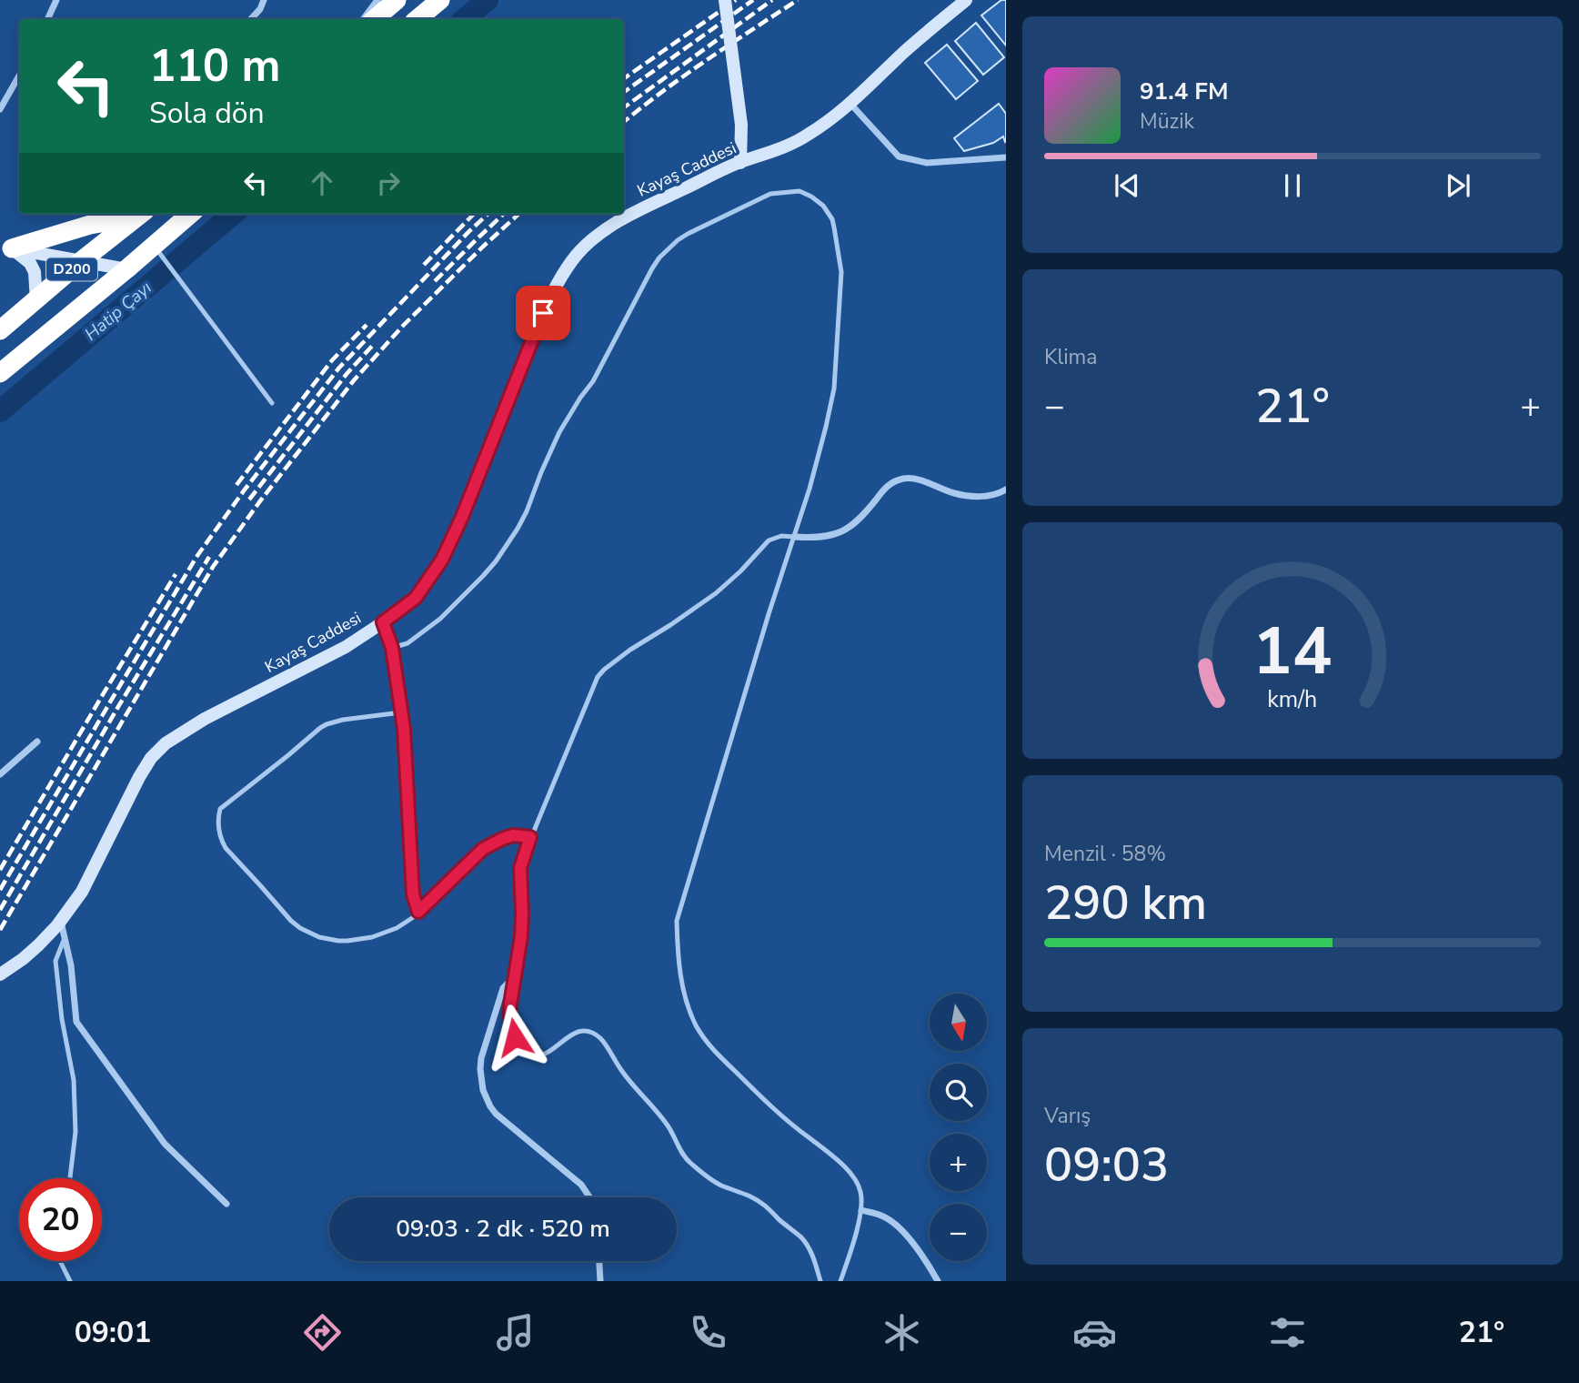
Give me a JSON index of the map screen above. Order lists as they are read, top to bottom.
{
  "streets": {
    "highway": ["D200"],
    "street": ["Kayaş Caddesi"]
  },
  "water": ["Hatip Çayı"],
  "north": "bottom",
  "page": {
    "turn": ["110 m", "Sola dön"],
    "song": ["91.4 FM", "Müzik"],
    "tile": [
      "Klima",
      ["Menzil · 58%", "290 km"],
      ["Varış", "09:03"]
    ],
    "heat": ["−", "21°", "+"],
    "map_buttons": ["+", "−"],
    "limit": "20",
    "trip": "09:03 · 2 dk · 520 m",
    "tabs": ["09:01", "21°"],
    "gauge": ["14", "km/h"]
  }
}
